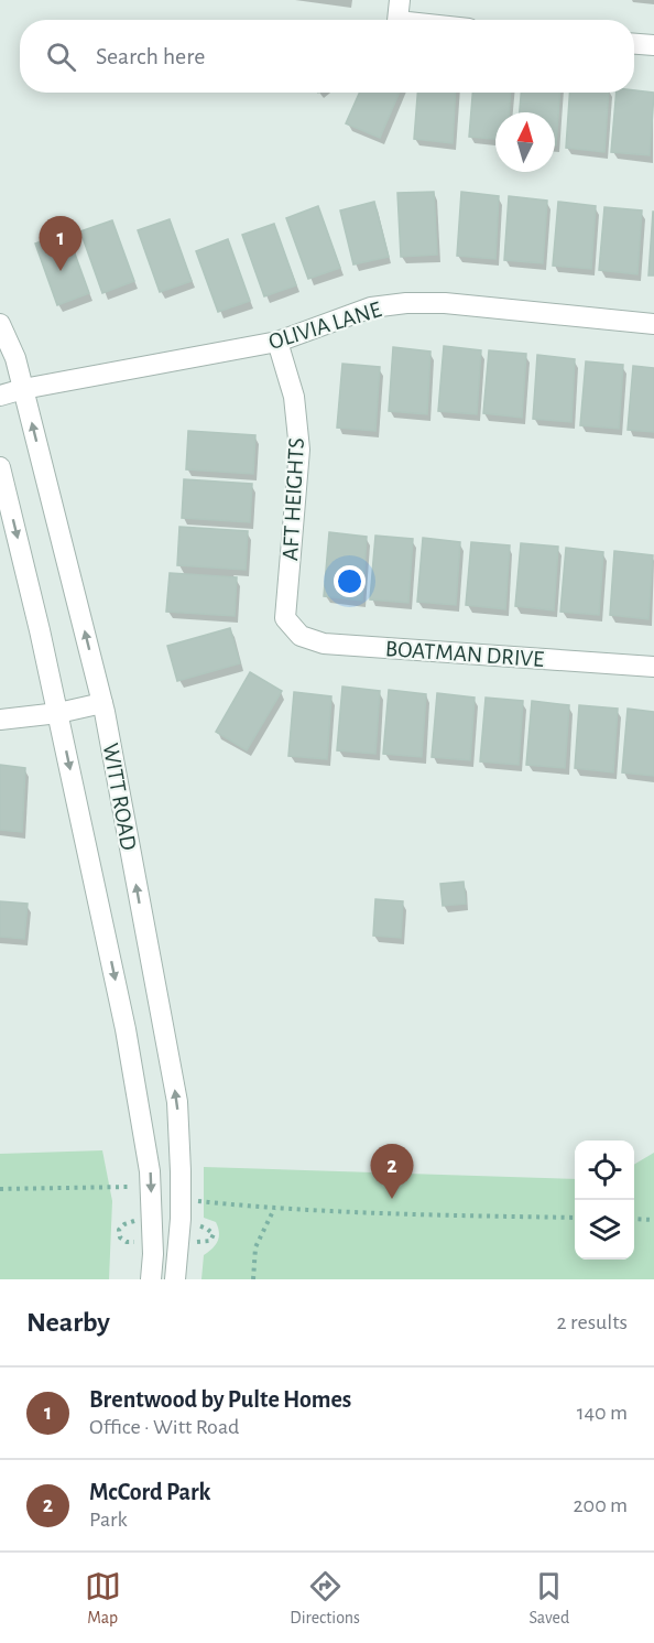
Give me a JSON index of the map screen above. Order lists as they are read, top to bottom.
{
  "streets": {
    "street": [
      "OLIVIA LANE",
      "AFT HEIGHTS",
      "BOATMAN DRIVE",
      "WITT ROAD"
    ]
  },
  "crossings": [
    ["OLIVIA LANE", "AFT HEIGHTS"],
    ["OLIVIA LANE", "WITT ROAD"],
    ["AFT HEIGHTS", "BOATMAN DRIVE"]
  ],
  "north": "top",
  "page": {
    "search": "Search here",
    "pins": ["1", "2"],
    "heading": ["Nearby", "2 results"],
    "list": [
      {
        "mark": "1",
        "name": "Brentwood by Pulte Homes",
        "note": "Office · Witt Road",
        "value": "140 m"
      },
      {
        "mark": "2",
        "name": "McCord Park",
        "note": "Park",
        "value": "200 m"
      }
    ],
    "nav": ["Map", "Directions", "Saved"]
  }
}
